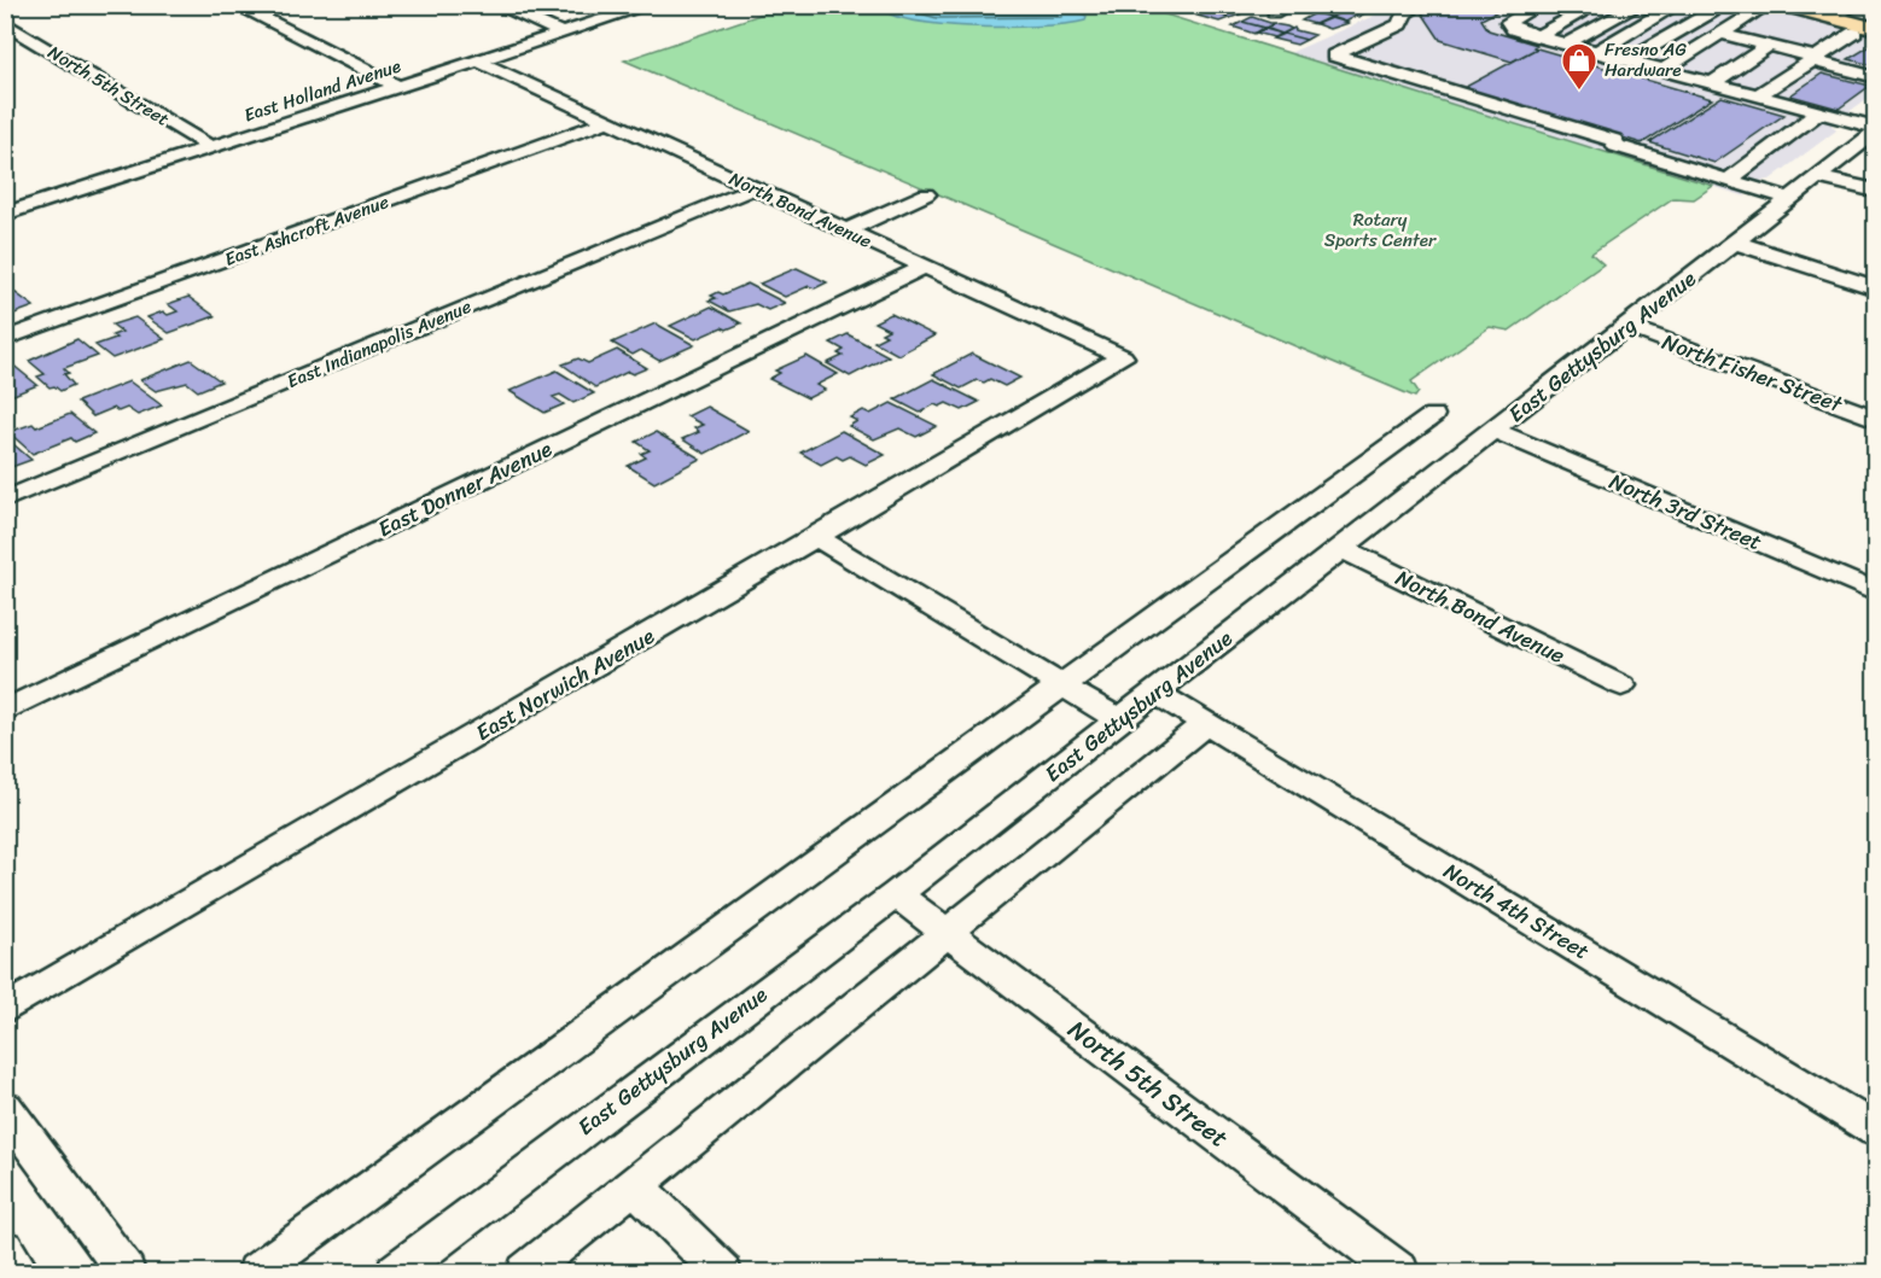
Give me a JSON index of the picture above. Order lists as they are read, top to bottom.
{
  "streets": {
    "street": [
      "North 5th Street",
      "East Holland Avenue",
      "North Bond Avenue",
      "East Ashcroft Avenue",
      "East Indianapolis Avenue",
      "East Gettysburg Avenue",
      "North Fisher Street",
      "East Donner Avenue",
      "North 3rd Street",
      "East Norwich Avenue",
      "North 4th Street"
    ]
  },
  "crossings": [
    ["North 5th Street", "East Holland Avenue"],
    ["North 5th Street", "East Gettysburg Avenue"],
    ["East Holland Avenue", "North Bond Avenue"],
    ["North Bond Avenue", "East Ashcroft Avenue"],
    ["North Bond Avenue", "East Indianapolis Avenue"],
    ["North Bond Avenue", "East Gettysburg Avenue"],
    ["North Bond Avenue", "East Donner Avenue"],
    ["North Bond Avenue", "East Norwich Avenue"],
    ["East Gettysburg Avenue", "North Fisher Street"],
    ["East Gettysburg Avenue", "North 3rd Street"],
    ["East Gettysburg Avenue", "North 4th Street"]
  ],
  "parks": ["Rotary Sports Center"],
  "places": {
    "shop": ["Fresno AG Hardware"]
  }
}
